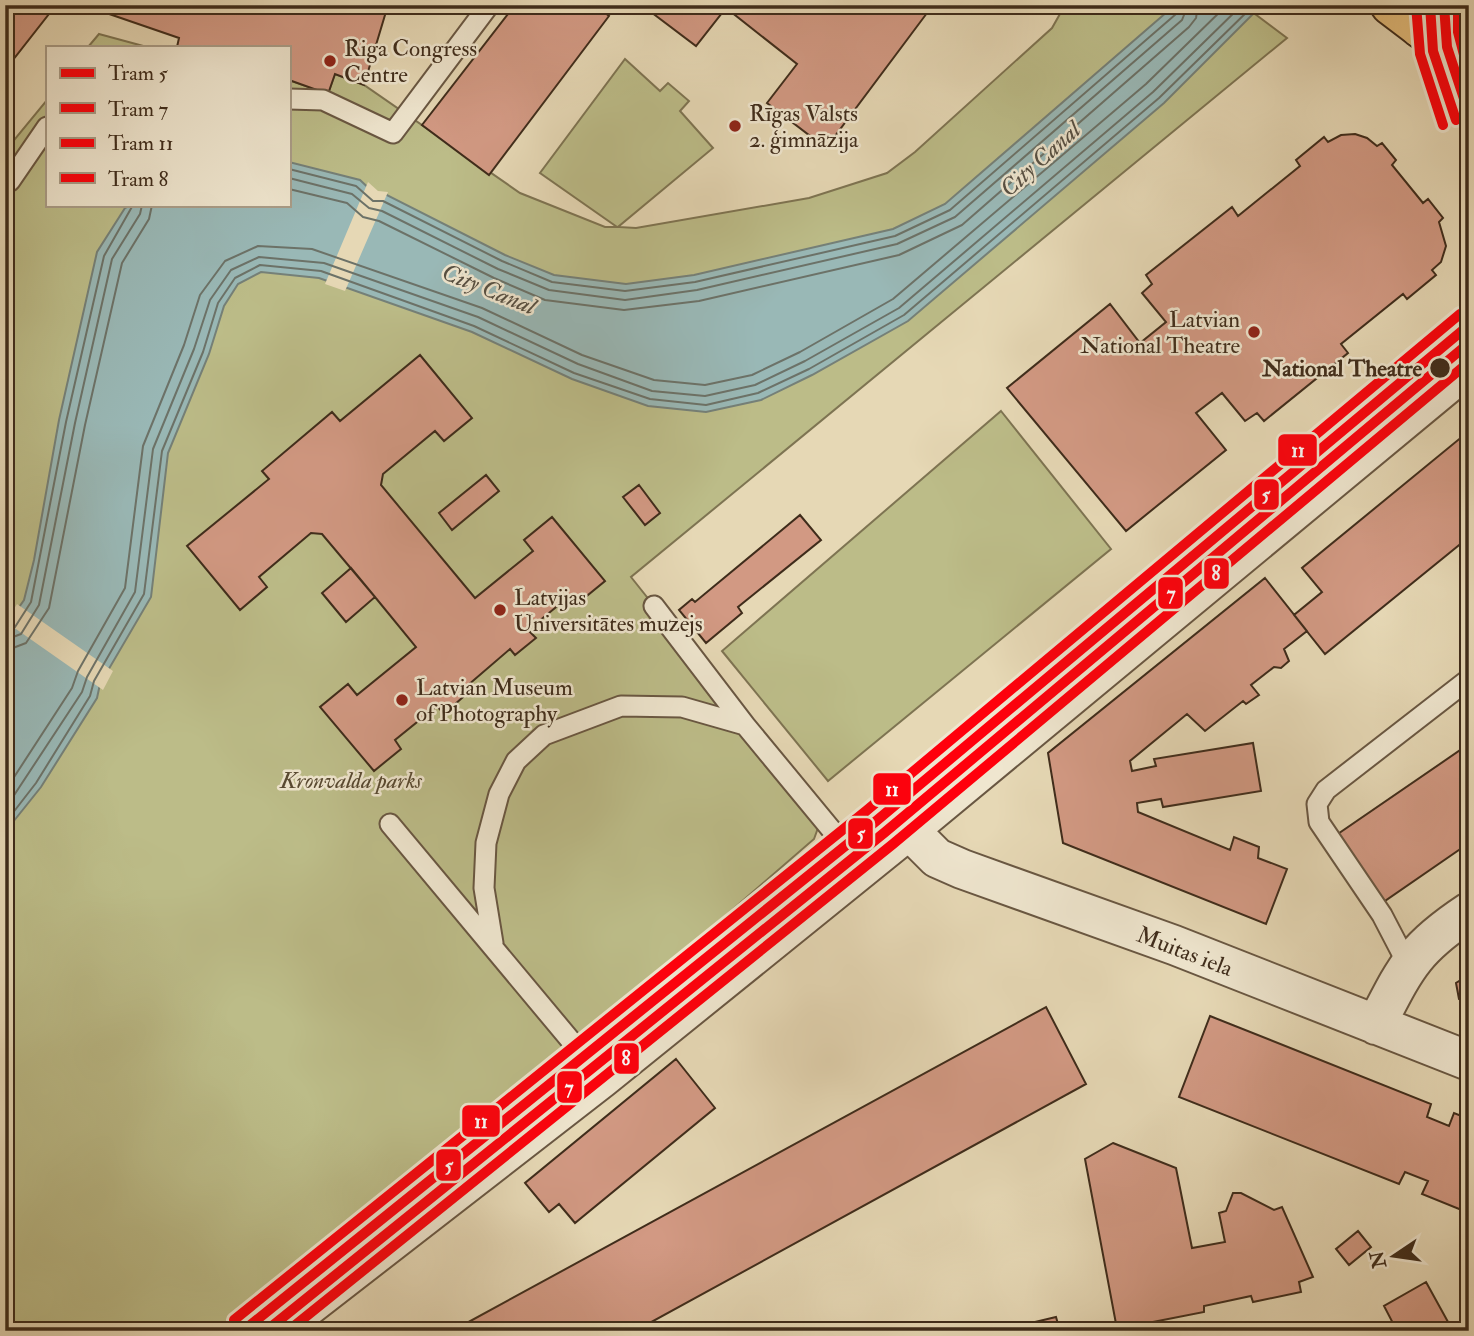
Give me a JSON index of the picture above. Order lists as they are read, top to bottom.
{
  "streets": {
    "street": ["Muitas iela"]
  },
  "water": ["City Canal"],
  "parks": ["Kronvalda parks"],
  "places": [
    "Riga Congress Centre",
    "Rīgas Valsts 2. ģimnāzija",
    "Latvian National Theatre",
    "National Theatre",
    "Latvijas Universitātes muzejs",
    "Latvian Museum of Photography"
  ],
  "lines": [
    "tram line 5",
    "tram line 7",
    "tram line 8",
    "tram line 11"
  ],
  "legend": [
    "Tram 5",
    "Tram 7",
    "Tram 11",
    "Tram 8"
  ],
  "north": "left"
}
